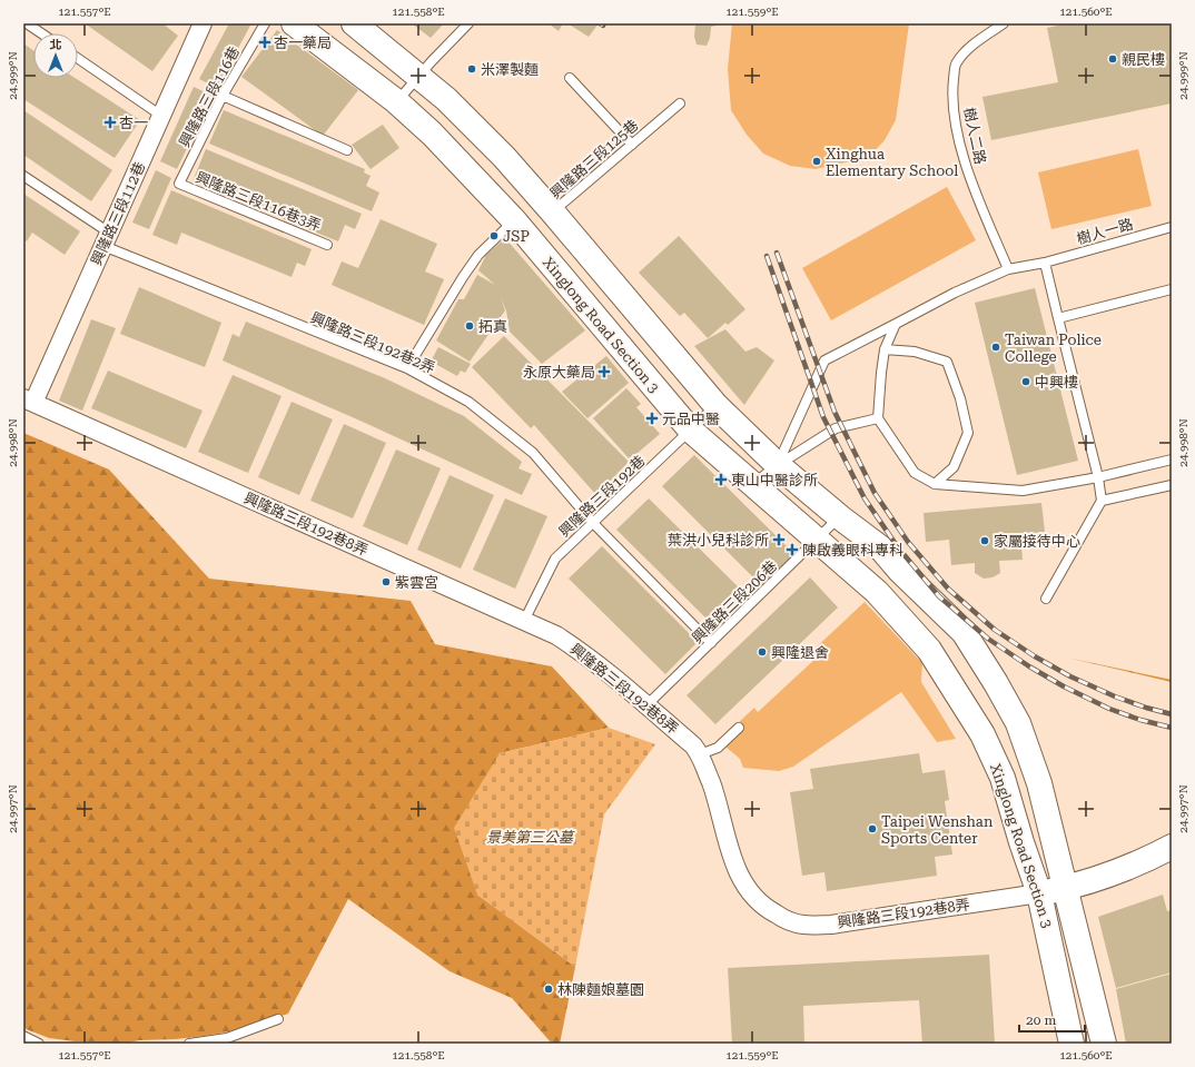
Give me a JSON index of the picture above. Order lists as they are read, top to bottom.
{
  "streets": {
    "main road": ["Xinglong Road Section 3"],
    "street": ["興隆路三段112巷", "興隆路三段192巷8弄"],
    "lane": [
      "興隆路三段116巷",
      "樹人二路",
      "興隆路三段125巷",
      "興隆路三段116巷3弄",
      "樹人一路",
      "興隆路三段192巷2弄",
      "興隆路三段192巷",
      "興隆路三段206巷"
    ]
  },
  "crossings": [
    ["興隆路三段116巷", "興隆路三段116巷3弄"],
    ["樹人二路", "樹人一路"],
    ["興隆路三段125巷", "Xinglong Road Section 3"],
    ["興隆路三段112巷", "興隆路三段192巷2弄"],
    ["興隆路三段112巷", "興隆路三段192巷8弄"],
    ["樹人一路", "Xinglong Road Section 3"],
    ["Xinglong Road Section 3", "興隆路三段192巷"],
    ["Xinglong Road Section 3", "興隆路三段192巷8弄"],
    ["Xinglong Road Section 3", "興隆路三段206巷"],
    ["興隆路三段192巷2弄", "興隆路三段192巷"],
    ["興隆路三段192巷2弄", "興隆路三段206巷"],
    ["興隆路三段192巷", "興隆路三段192巷8弄"],
    ["興隆路三段192巷8弄", "興隆路三段206巷"]
  ],
  "parks": ["景美第三公墓"],
  "places": {
    "health": [
      "杏一藥局",
      "杏一",
      "永原大藥局",
      "元品中醫",
      "東山中醫診所",
      "葉洪小兒科診所",
      "陳啟義眼科專科"
    ],
    "other": [
      "親民樓",
      "米澤製麵",
      "Xinghua Elementary School",
      "JSP",
      "拓真",
      "Taiwan Police College",
      "中興樓",
      "家屬接待中心",
      "紫雲宮",
      "興隆退舍",
      "Taipei Wenshan Sports Center",
      "林陳麵娘墓園"
    ]
  },
  "scale_bar": "20 m",
  "north": "top",
  "coordinates": [
    "121.557°E",
    "121.558°E",
    "121.559°E",
    "121.560°E",
    "24.999°N",
    "24.998°N",
    "24.997°N"
  ]
}
